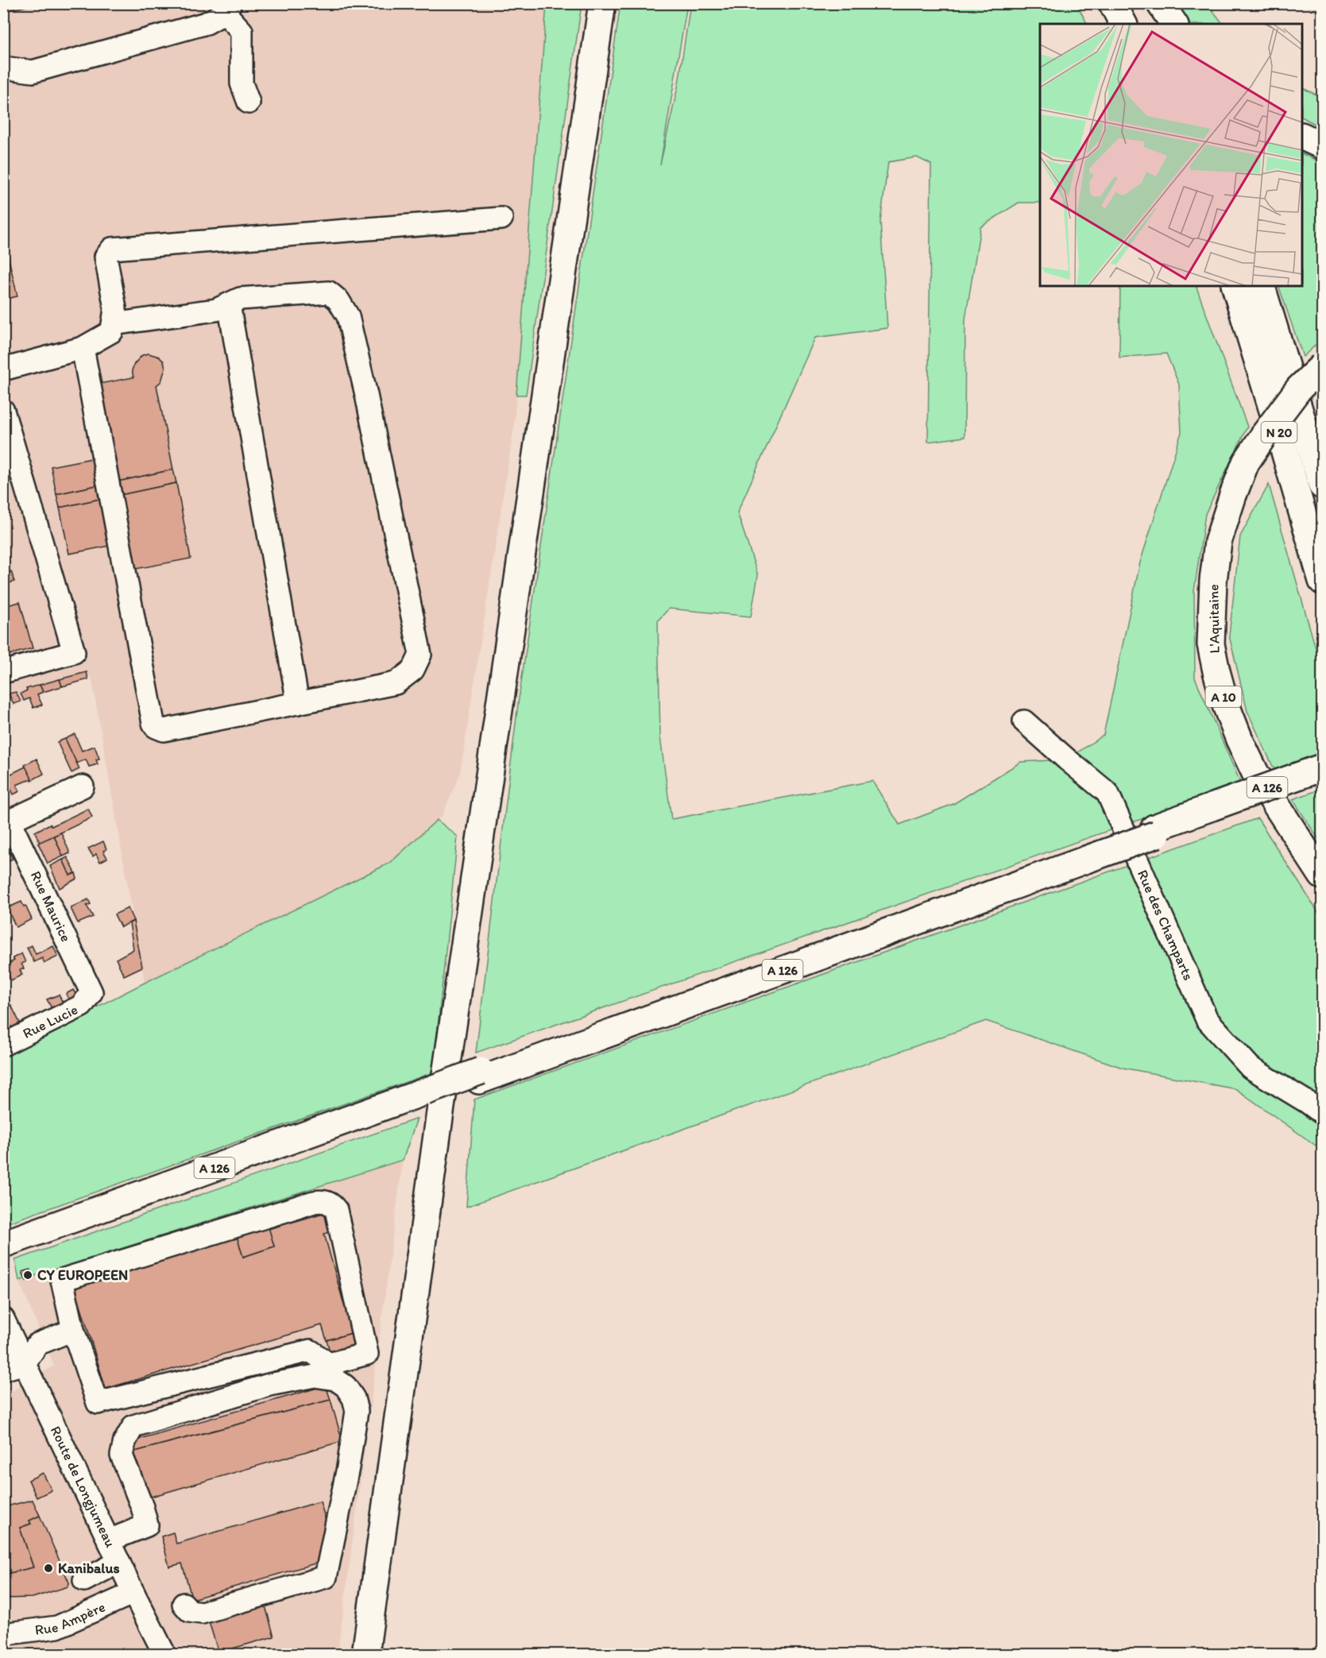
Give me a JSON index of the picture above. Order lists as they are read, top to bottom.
{
  "streets": {
    "highway": [
      "N 20",
      "L'Aquitaine",
      "A 10",
      "A 126"
    ],
    "street": [
      "Rue Maurice",
      "Rue des Champarts",
      "Rue Lucie",
      "Route de Longjumeau",
      "Rue Ampère"
    ]
  },
  "crossings": [
    ["Rue Maurice", "Rue Lucie"],
    ["Route de Longjumeau", "Rue Ampère"]
  ],
  "places": ["CY EUROPEEN", "Kanibalus"]
}
